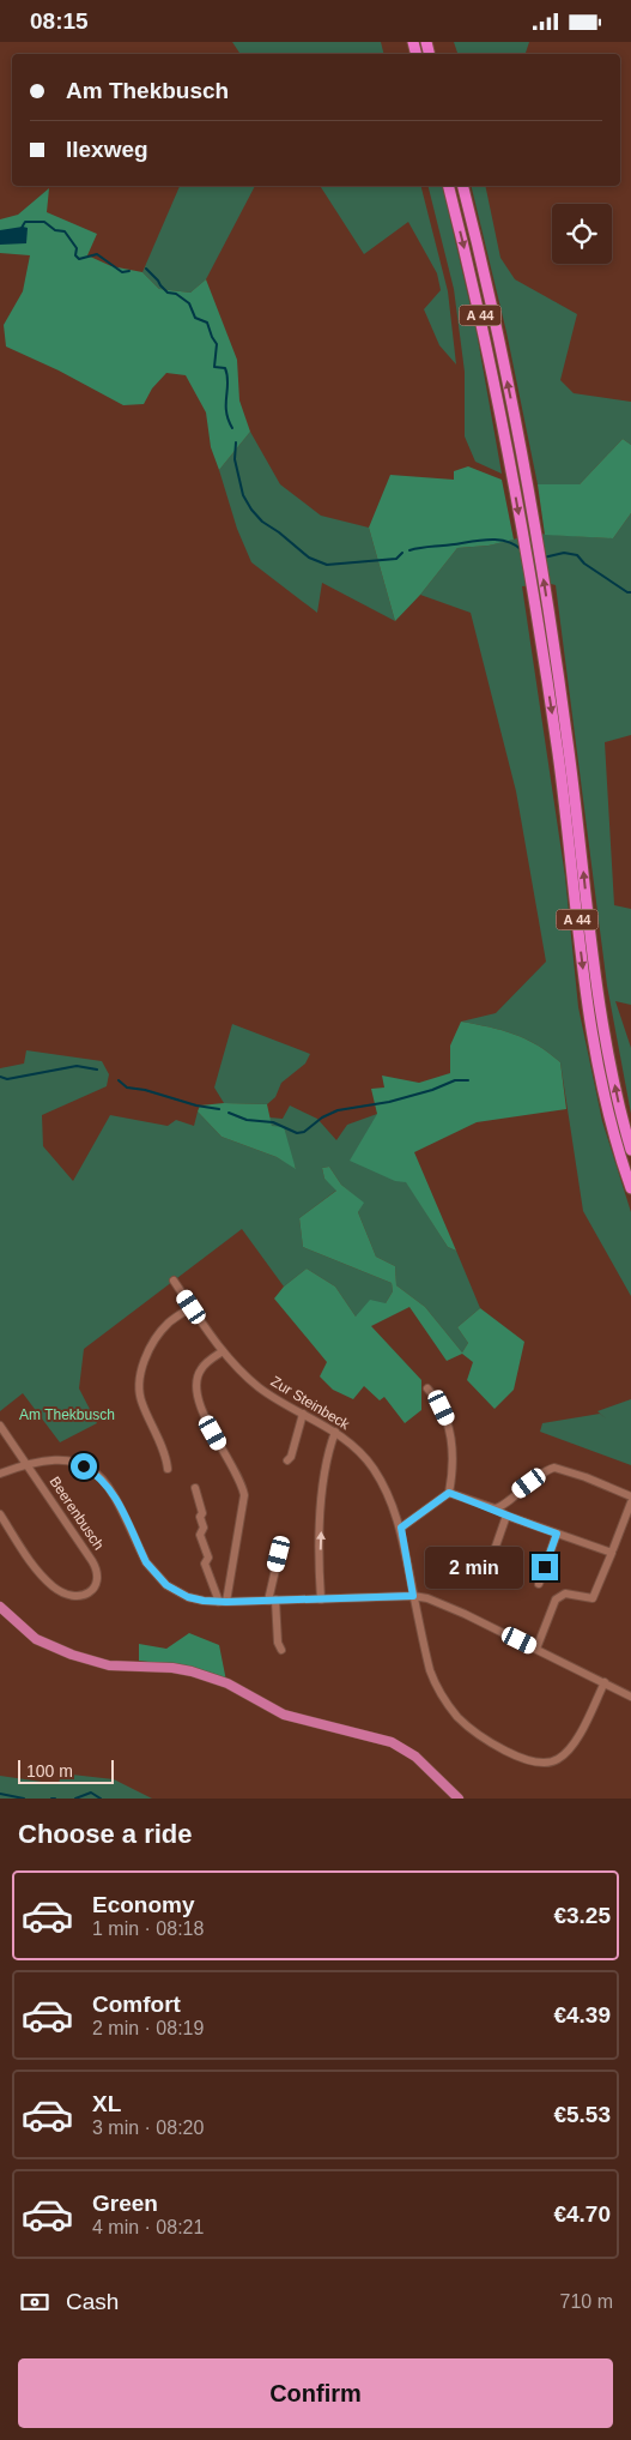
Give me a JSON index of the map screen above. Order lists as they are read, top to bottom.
{
  "streets": {
    "highway": ["A 44"],
    "street": ["Zur Steinbeck", "Beerenbusch"]
  },
  "parks": ["Am Thekbusch"],
  "scale_bar": "100 m",
  "page": {
    "status": "08:15",
    "banner": ["Am Thekbusch", "Ilexweg"],
    "bubble": "2 min",
    "scale": "100 m",
    "heading": "Choose a ride",
    "list": [
      {
        "name": "Economy",
        "note": "1 min · 08:18",
        "value": "€3.25"
      },
      {
        "name": "Comfort",
        "note": "2 min · 08:19",
        "value": "€4.39"
      },
      {
        "name": "XL",
        "note": "3 min · 08:20",
        "value": "€5.53"
      },
      {
        "name": "Green",
        "note": "4 min · 08:21",
        "value": "€4.70"
      }
    ],
    "pay": ["Cash", "710 m"],
    "buttons": "Confirm"
  }
}
